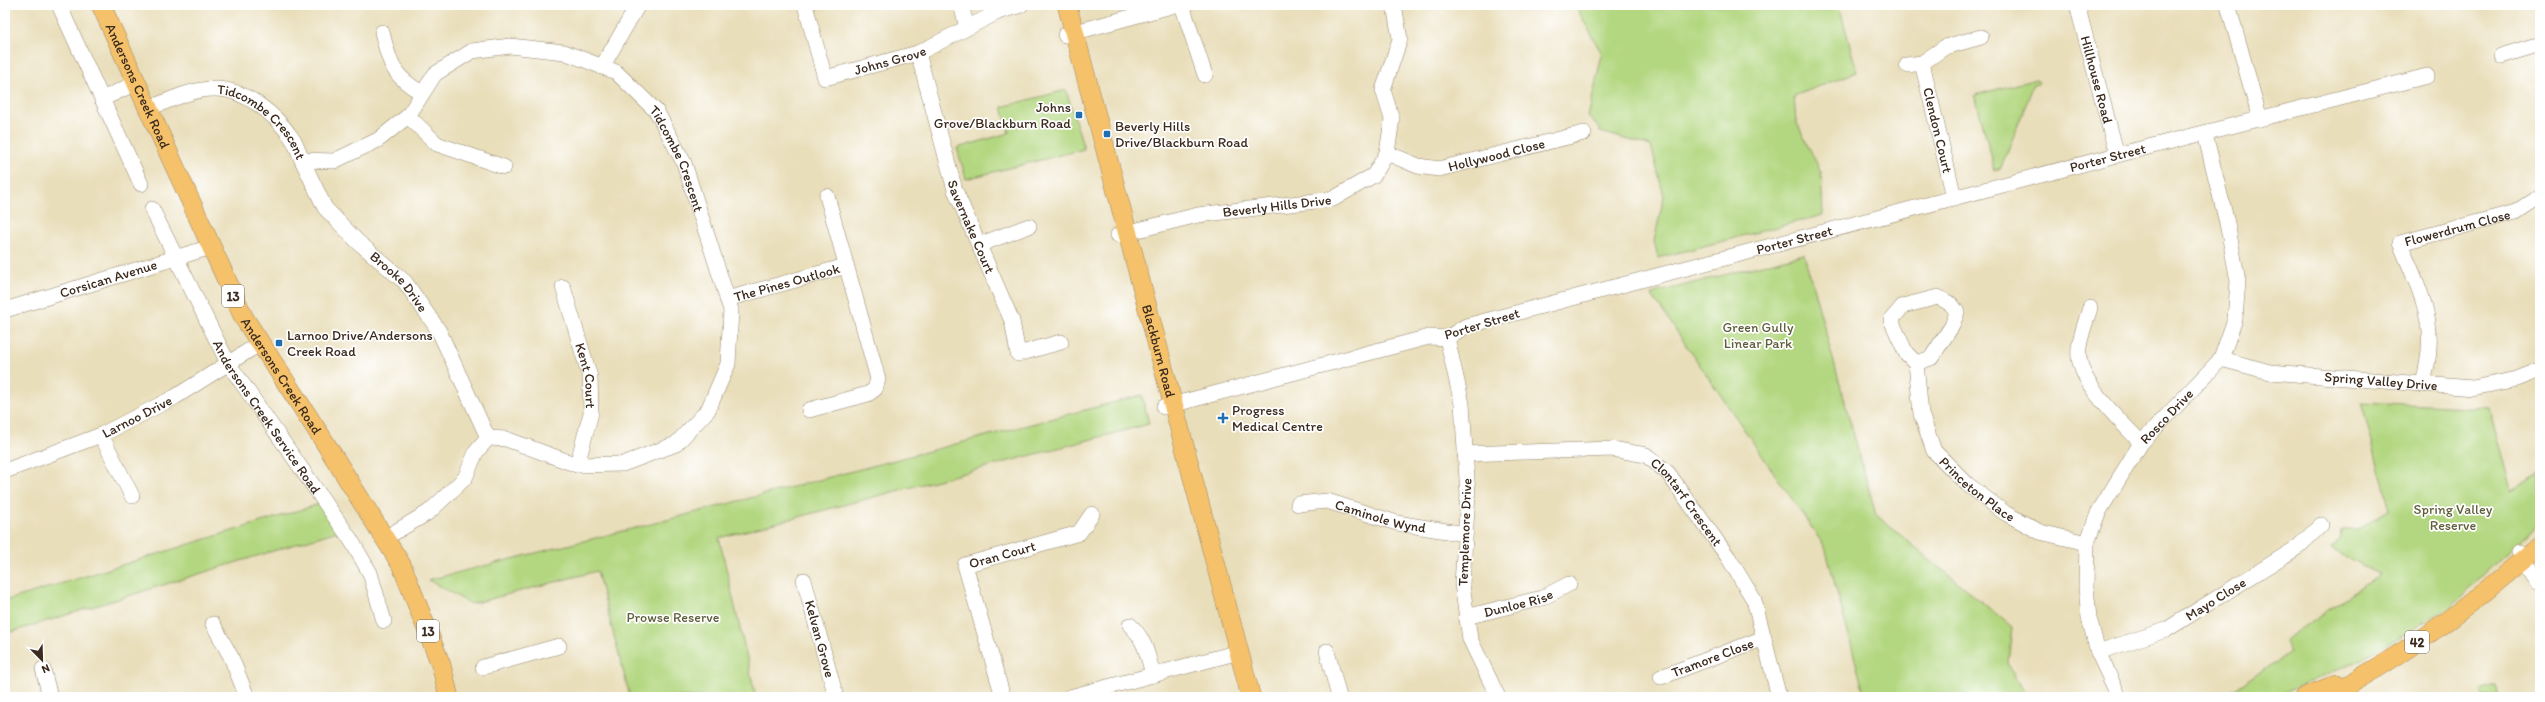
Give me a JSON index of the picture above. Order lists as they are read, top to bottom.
{
  "streets": {
    "main road": [
      "Andersons Creek Road",
      "13",
      "Blackburn Road",
      "42"
    ],
    "street": [
      "Johns Grove",
      "Hillhouse Road",
      "Tidcombe Crescent",
      "Clendon Court",
      "Hollywood Close",
      "Porter Street",
      "Beverly Hills Drive",
      "Savernake Court",
      "Flowerdrum Close",
      "Corsican Avenue",
      "The Pines Outlook",
      "Brooke Drive",
      "Kent Court",
      "Spring Valley Drive",
      "Larnoo Drive",
      "Andersons Creek Service Road",
      "Rosco Drive",
      "Princeton Place",
      "Clontarf Crescent",
      "Caminole Wynd",
      "Templemore Drive",
      "Oran Court",
      "Mayo Close",
      "Dunloe Rise",
      "Kelvan Grove",
      "Tramore Close"
    ]
  },
  "crossings": [
    ["Johns Grove", "Savernake Court"],
    ["Hillhouse Road", "Porter Street"],
    ["Andersons Creek Road", "Tidcombe Crescent"],
    ["Andersons Creek Road", "Corsican Avenue"],
    ["Andersons Creek Road", "Larnoo Drive"],
    ["Tidcombe Crescent", "The Pines Outlook"],
    ["Tidcombe Crescent", "Brooke Drive"],
    ["Tidcombe Crescent", "Kent Court"],
    ["Clendon Court", "Porter Street"],
    ["Hollywood Close", "Beverly Hills Drive"],
    ["Porter Street", "Blackburn Road"],
    ["Porter Street", "Rosco Drive"],
    ["Porter Street", "Templemore Drive"],
    ["Beverly Hills Drive", "Blackburn Road"],
    ["Flowerdrum Close", "Spring Valley Drive"],
    ["Corsican Avenue", "Andersons Creek Service Road"],
    ["Spring Valley Drive", "Rosco Drive"],
    ["Larnoo Drive", "Andersons Creek Service Road"],
    ["Rosco Drive", "Princeton Place"],
    ["Rosco Drive", "Mayo Close"],
    ["Clontarf Crescent", "Templemore Drive"],
    ["Clontarf Crescent", "Tramore Close"],
    ["Caminole Wynd", "Templemore Drive"],
    ["Templemore Drive", "Dunloe Rise"]
  ],
  "parks": ["Green Gully Linear Park", "Spring Valley Reserve", "Prowse Reserve"],
  "places": {
    "transit": ["Johns Grove/Blackburn Road", "Beverly Hills Drive/Blackburn Road", "Larnoo Drive/Andersons Creek Road"],
    "health": ["Progress Medical Centre"]
  },
  "north": "bottom right"
}
